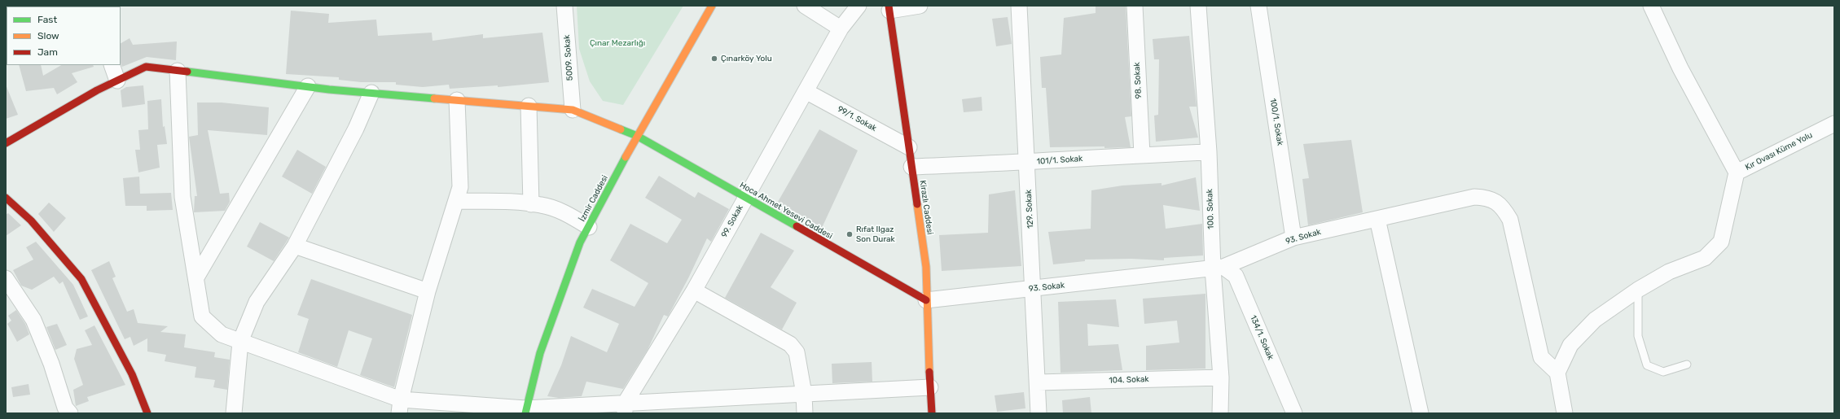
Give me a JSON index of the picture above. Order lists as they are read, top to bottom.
{
  "streets": {
    "street": [
      "5009. Sokak",
      "98. Sokak",
      "99/1. Sokak",
      "100/1. Sokak",
      "Kır Ovası Küme Yolu",
      "101/1. Sokak",
      "İzmir Caddesi",
      "Kirazlı Caddesi",
      "129. Sokak",
      "100. Sokak",
      "Hoca Ahmet Yesevi Caddesi",
      "99. Sokak",
      "93. Sokak",
      "134/1. Sokak",
      "104. Sokak"
    ]
  },
  "crossings": [
    ["5009. Sokak", "Hoca Ahmet Yesevi Caddesi"],
    ["98. Sokak", "101/1. Sokak"],
    ["99/1. Sokak", "Kirazlı Caddesi"],
    ["99/1. Sokak", "99. Sokak"],
    ["100/1. Sokak", "93. Sokak"],
    ["Kır Ovası Küme Yolu", "93. Sokak"],
    ["101/1. Sokak", "Kirazlı Caddesi"],
    ["101/1. Sokak", "129. Sokak"],
    ["101/1. Sokak", "100. Sokak"],
    ["İzmir Caddesi", "Hoca Ahmet Yesevi Caddesi"],
    ["Kirazlı Caddesi", "Hoca Ahmet Yesevi Caddesi"],
    ["Kirazlı Caddesi", "93. Sokak"],
    ["129. Sokak", "93. Sokak"],
    ["129. Sokak", "104. Sokak"],
    ["100. Sokak", "93. Sokak"],
    ["100. Sokak", "134/1. Sokak"],
    ["100. Sokak", "104. Sokak"],
    ["Hoca Ahmet Yesevi Caddesi", "99. Sokak"],
    ["Hoca Ahmet Yesevi Caddesi", "93. Sokak"],
    ["93. Sokak", "134/1. Sokak"]
  ],
  "parks": ["Çınar Mezarlığı"],
  "places": ["Çınarköy Yolu", "Rıfat Ilgaz Son Durak"],
  "legend": ["Fast", "Slow", "Jam"]
}
